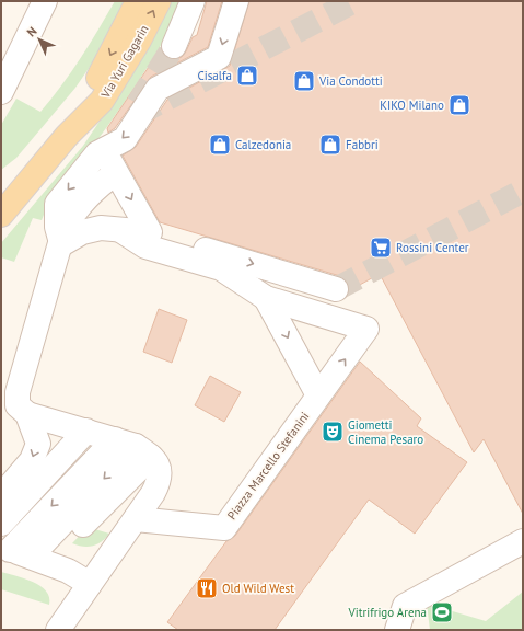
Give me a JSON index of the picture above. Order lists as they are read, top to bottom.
{
  "streets": {
    "main road": ["Via Yuri Gagarin"],
    "street": ["Piazza Marcello Stefanini"]
  },
  "places": {
    "shop": [
      "Cisalfa",
      "Via Condotti",
      "KIKO Milano",
      "Calzedonia",
      "Fabbri"
    ],
    "supermarket": ["Rossini Center"],
    "theatre": ["Giometti Cinema Pesaro"],
    "restaurant": ["Old Wild West"],
    "sports": ["Vitrifrigo Arena"]
  },
  "north": "top left"
}
